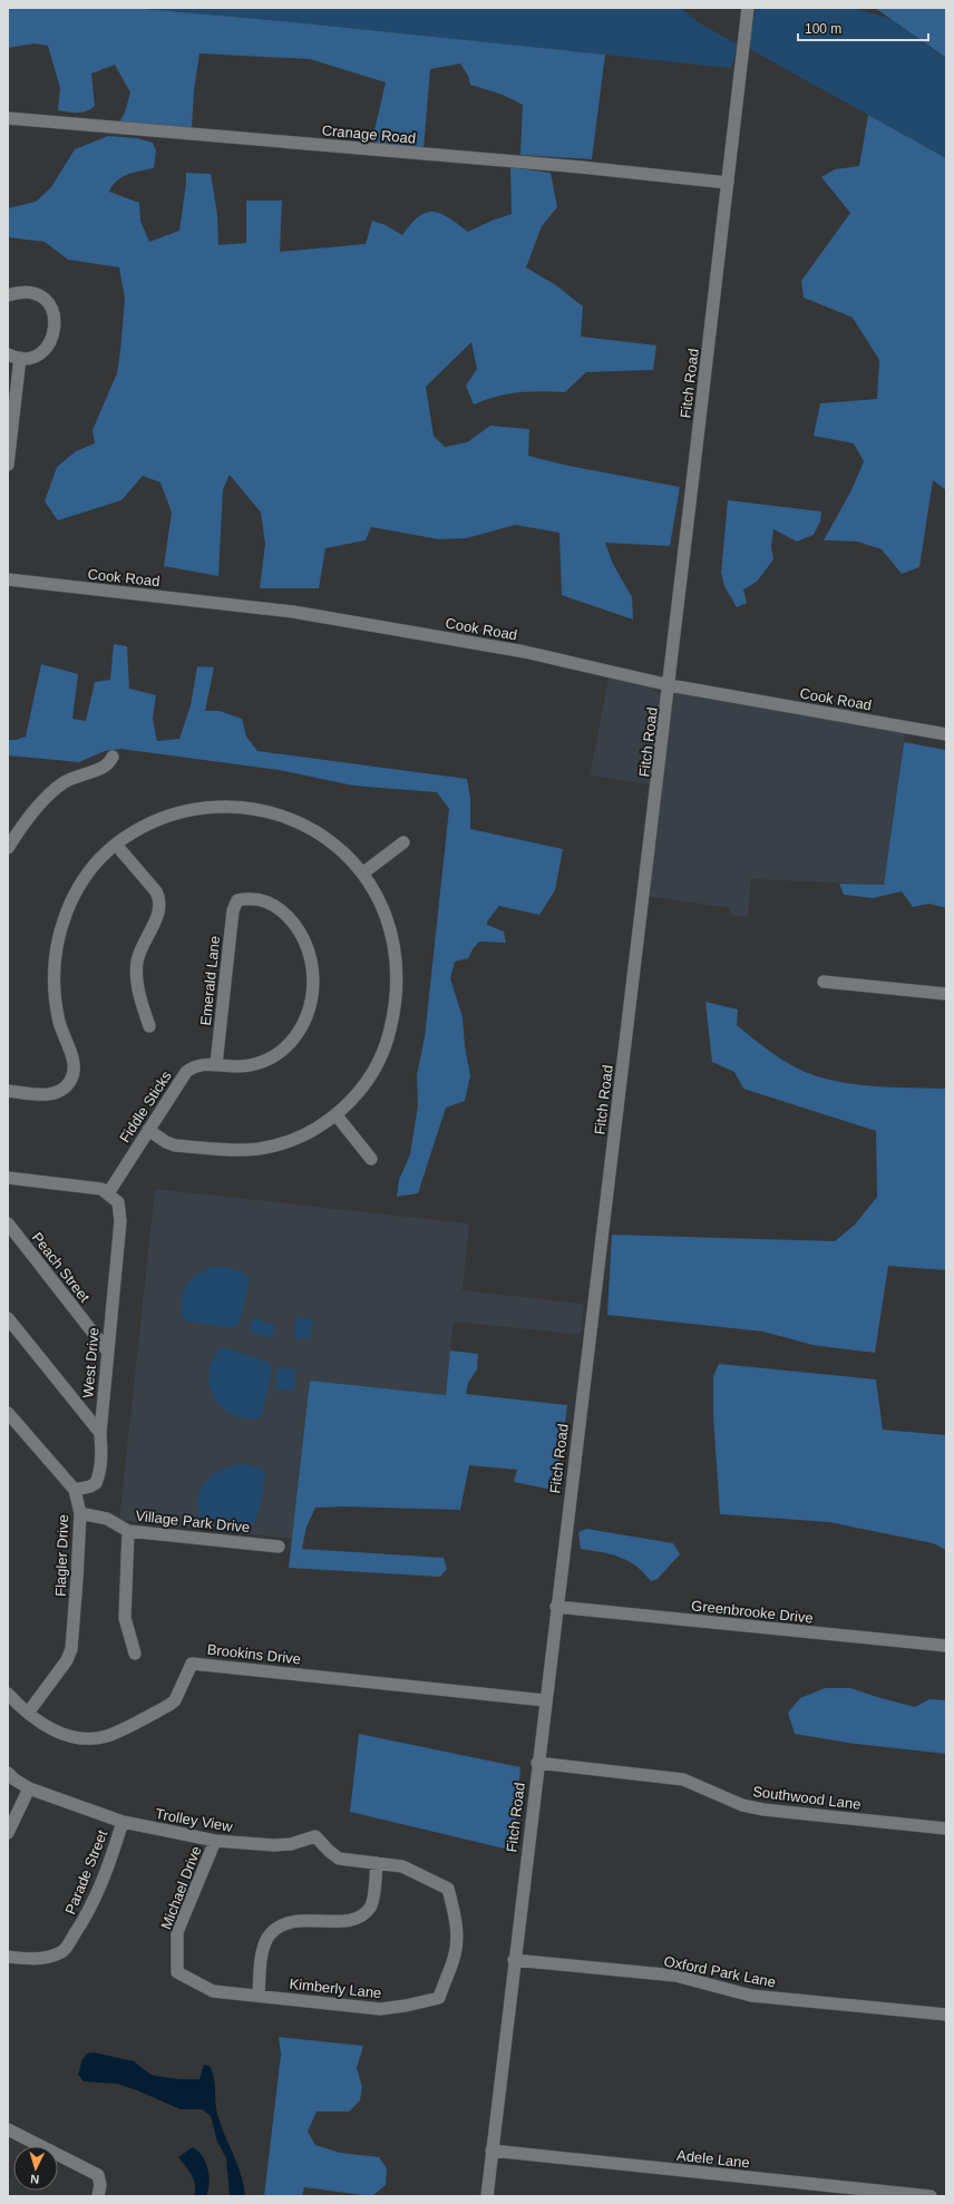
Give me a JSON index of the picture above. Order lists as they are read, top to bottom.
{
  "streets": {
    "street": [
      "Cranage Road",
      "Fitch Road",
      "Cook Road",
      "Emerald Lane",
      "Fiddle Sticks",
      "Peach Street",
      "West Drive",
      "Village Park Drive",
      "Flagler Drive",
      "Greenbrooke Drive",
      "Brookins Drive",
      "Southwood Lane",
      "Trolley View",
      "Parade Street",
      "Michael Drive",
      "Oxford Park Lane",
      "Kimberly Lane",
      "Adele Lane"
    ]
  },
  "crossings": [
    ["Cranage Road", "Fitch Road"],
    ["Fitch Road", "Cook Road"],
    ["Fitch Road", "Greenbrooke Drive"],
    ["Fitch Road", "Brookins Drive"],
    ["Fitch Road", "Southwood Lane"],
    ["Fitch Road", "Oxford Park Lane"],
    ["Fitch Road", "Adele Lane"],
    ["Emerald Lane", "Fiddle Sticks"],
    ["Fiddle Sticks", "West Drive"],
    ["Peach Street", "West Drive"],
    ["West Drive", "Flagler Drive"],
    ["Village Park Drive", "Flagler Drive"],
    ["Flagler Drive", "Brookins Drive"],
    ["Trolley View", "Parade Street"],
    ["Trolley View", "Michael Drive"],
    ["Trolley View", "Kimberly Lane"],
    ["Michael Drive", "Kimberly Lane"]
  ],
  "scale_bar": "100 m",
  "north": "bottom"
}
